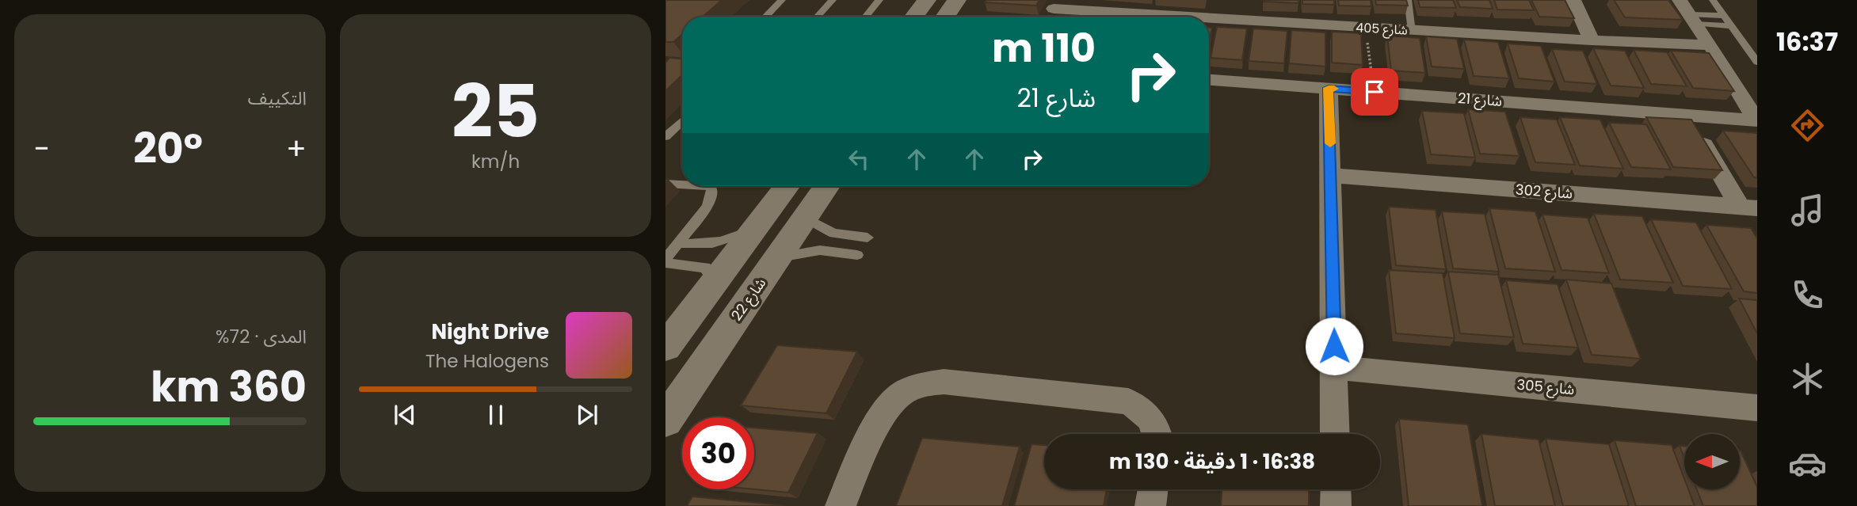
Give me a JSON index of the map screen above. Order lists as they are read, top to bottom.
{
  "streets": {
    "street": [
      "شارع 405",
      "شارع 21",
      "شارع 302",
      "شارع 22",
      "شارع 305"
    ]
  },
  "north": "left",
  "page": {
    "tabs": "16:37",
    "tile": [
      ["25", "km/h"],
      "التكييف",
      ["المدى · 72%", "360 km"]
    ],
    "turn": ["110 m", "شارع 21"],
    "heat": ["−", "20°", "+"],
    "song": ["Night Drive", "The Halogens"],
    "limit": "30",
    "trip": "16:38 · 1 دقيقة · 130 m"
  }
}
